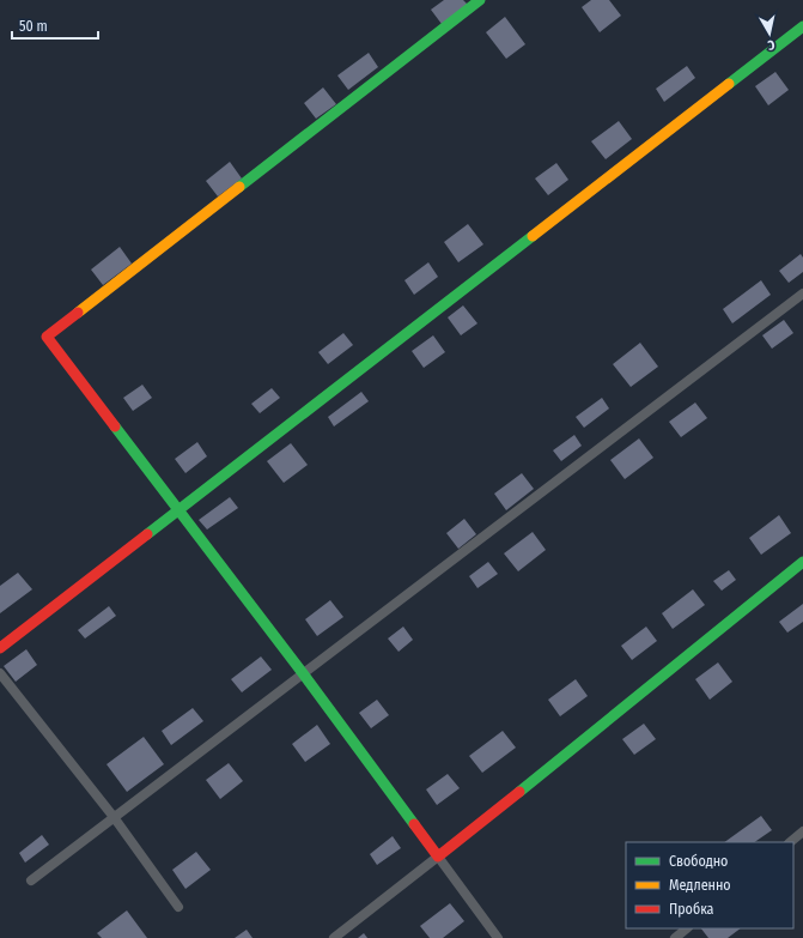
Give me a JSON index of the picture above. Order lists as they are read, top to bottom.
{
  "legend": ["Свободно", "Медленно", "Пробка"],
  "scale_bar": "50 m",
  "north": "bottom"
}
